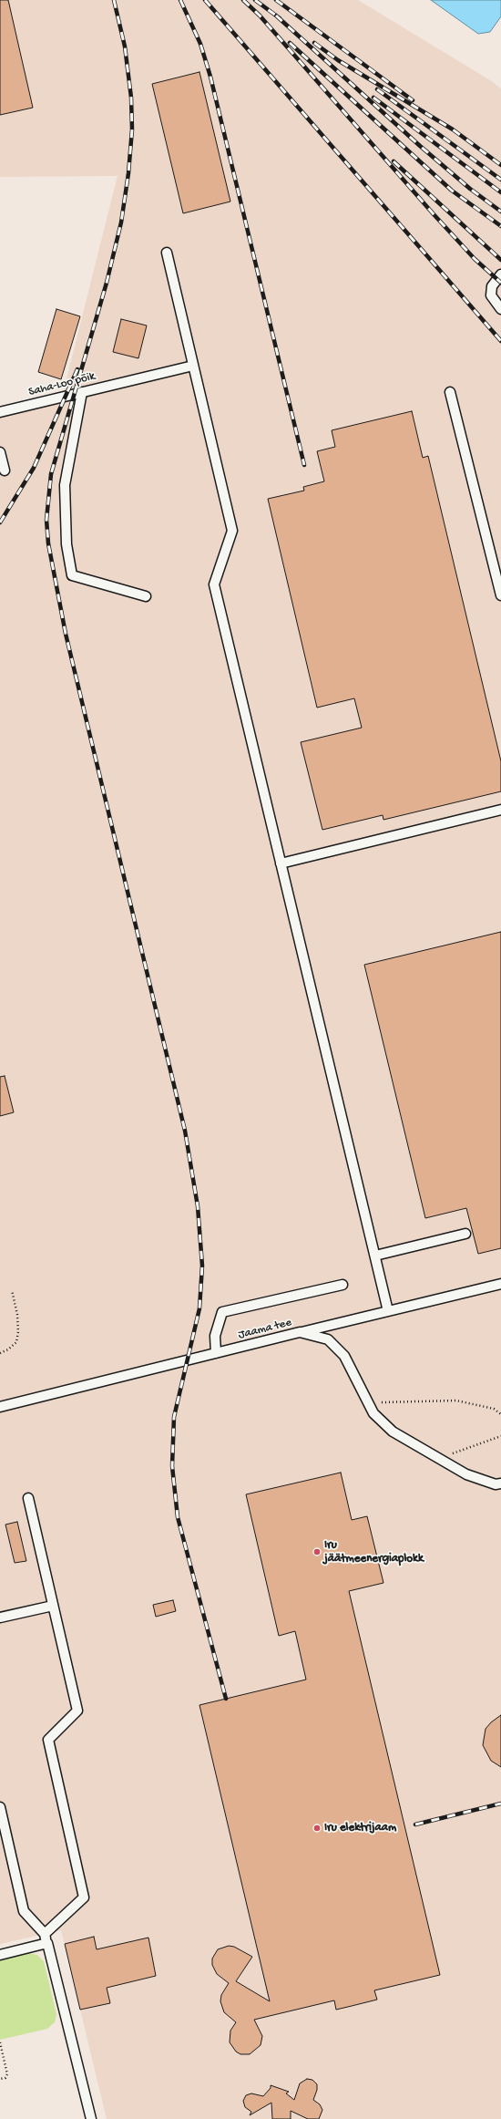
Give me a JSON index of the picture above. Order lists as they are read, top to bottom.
{
  "streets": {
    "lane": ["Saha-Loo põik", "Jaama tee"]
  },
  "places": ["Iru jäätmeenergiaplokk", "Iru elektrijaam"]
}
